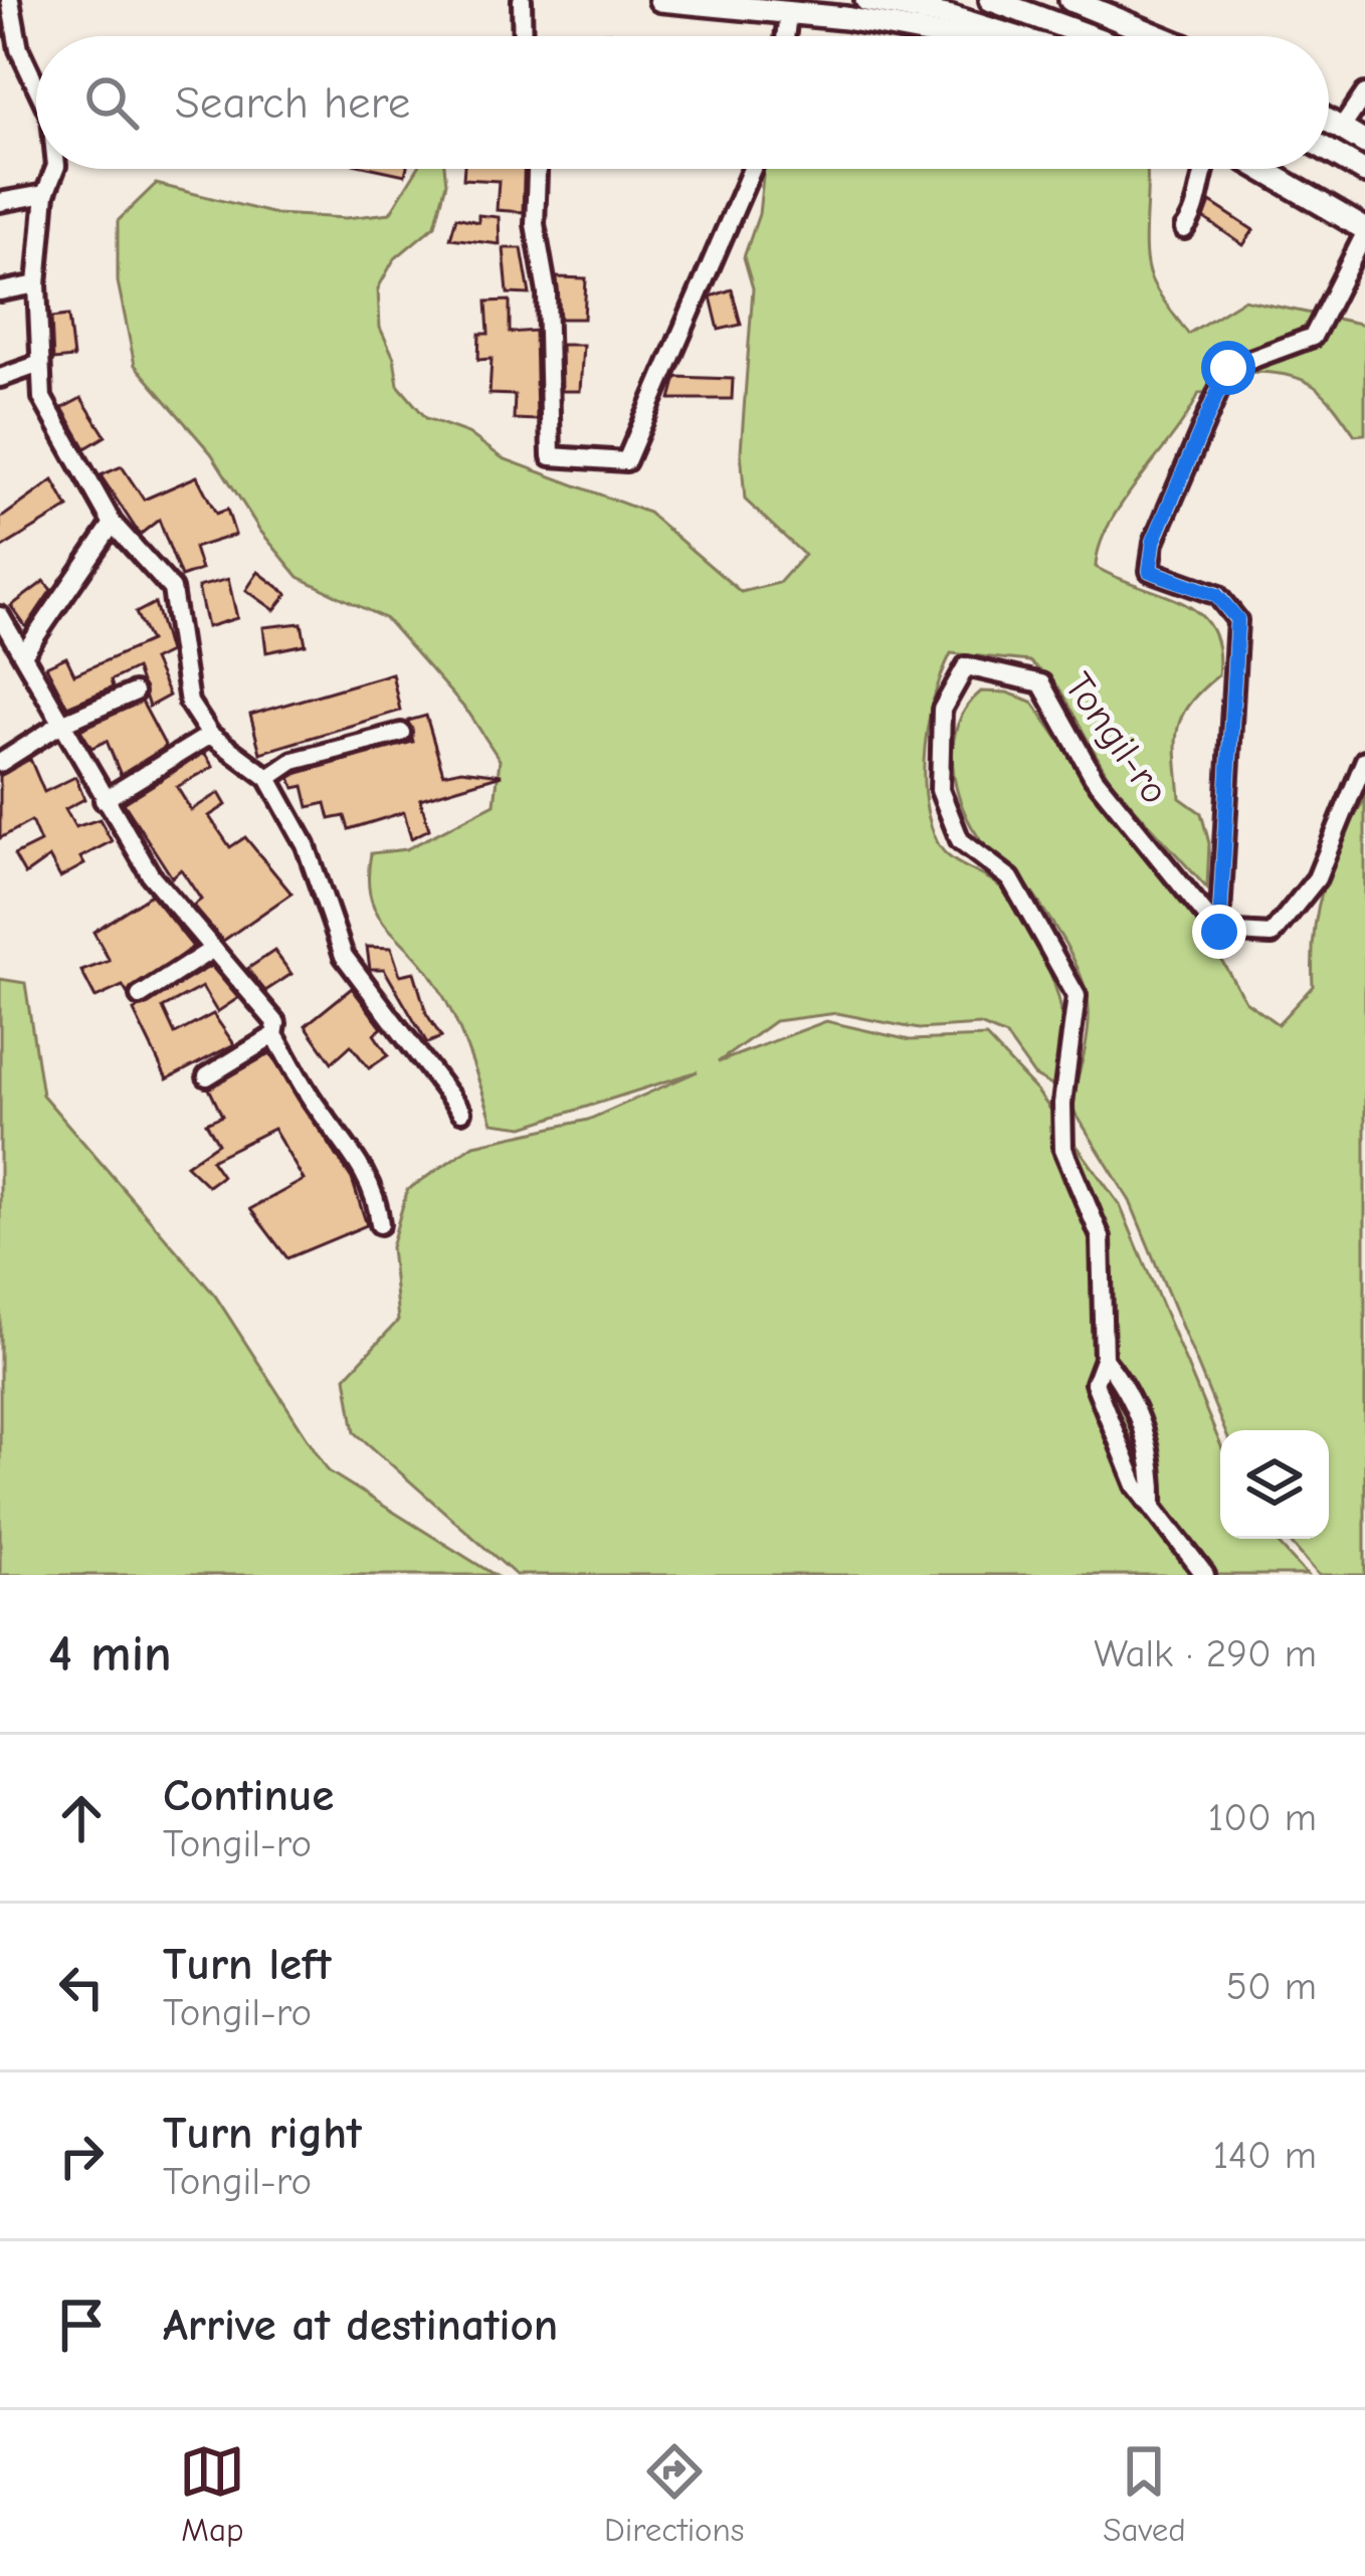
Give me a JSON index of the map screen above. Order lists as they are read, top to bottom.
{
  "streets": {
    "street": ["Tongil-ro"]
  },
  "page": {
    "search": "Search here",
    "heading": ["4 min", "Walk · 290 m"],
    "list": [
      ["Continue", "Tongil-ro", "100 m"],
      ["Turn left", "Tongil-ro", "50 m"],
      ["Turn right", "Tongil-ro", "140 m"],
      "Arrive at destination"
    ],
    "nav": ["Map", "Directions", "Saved"]
  }
}
